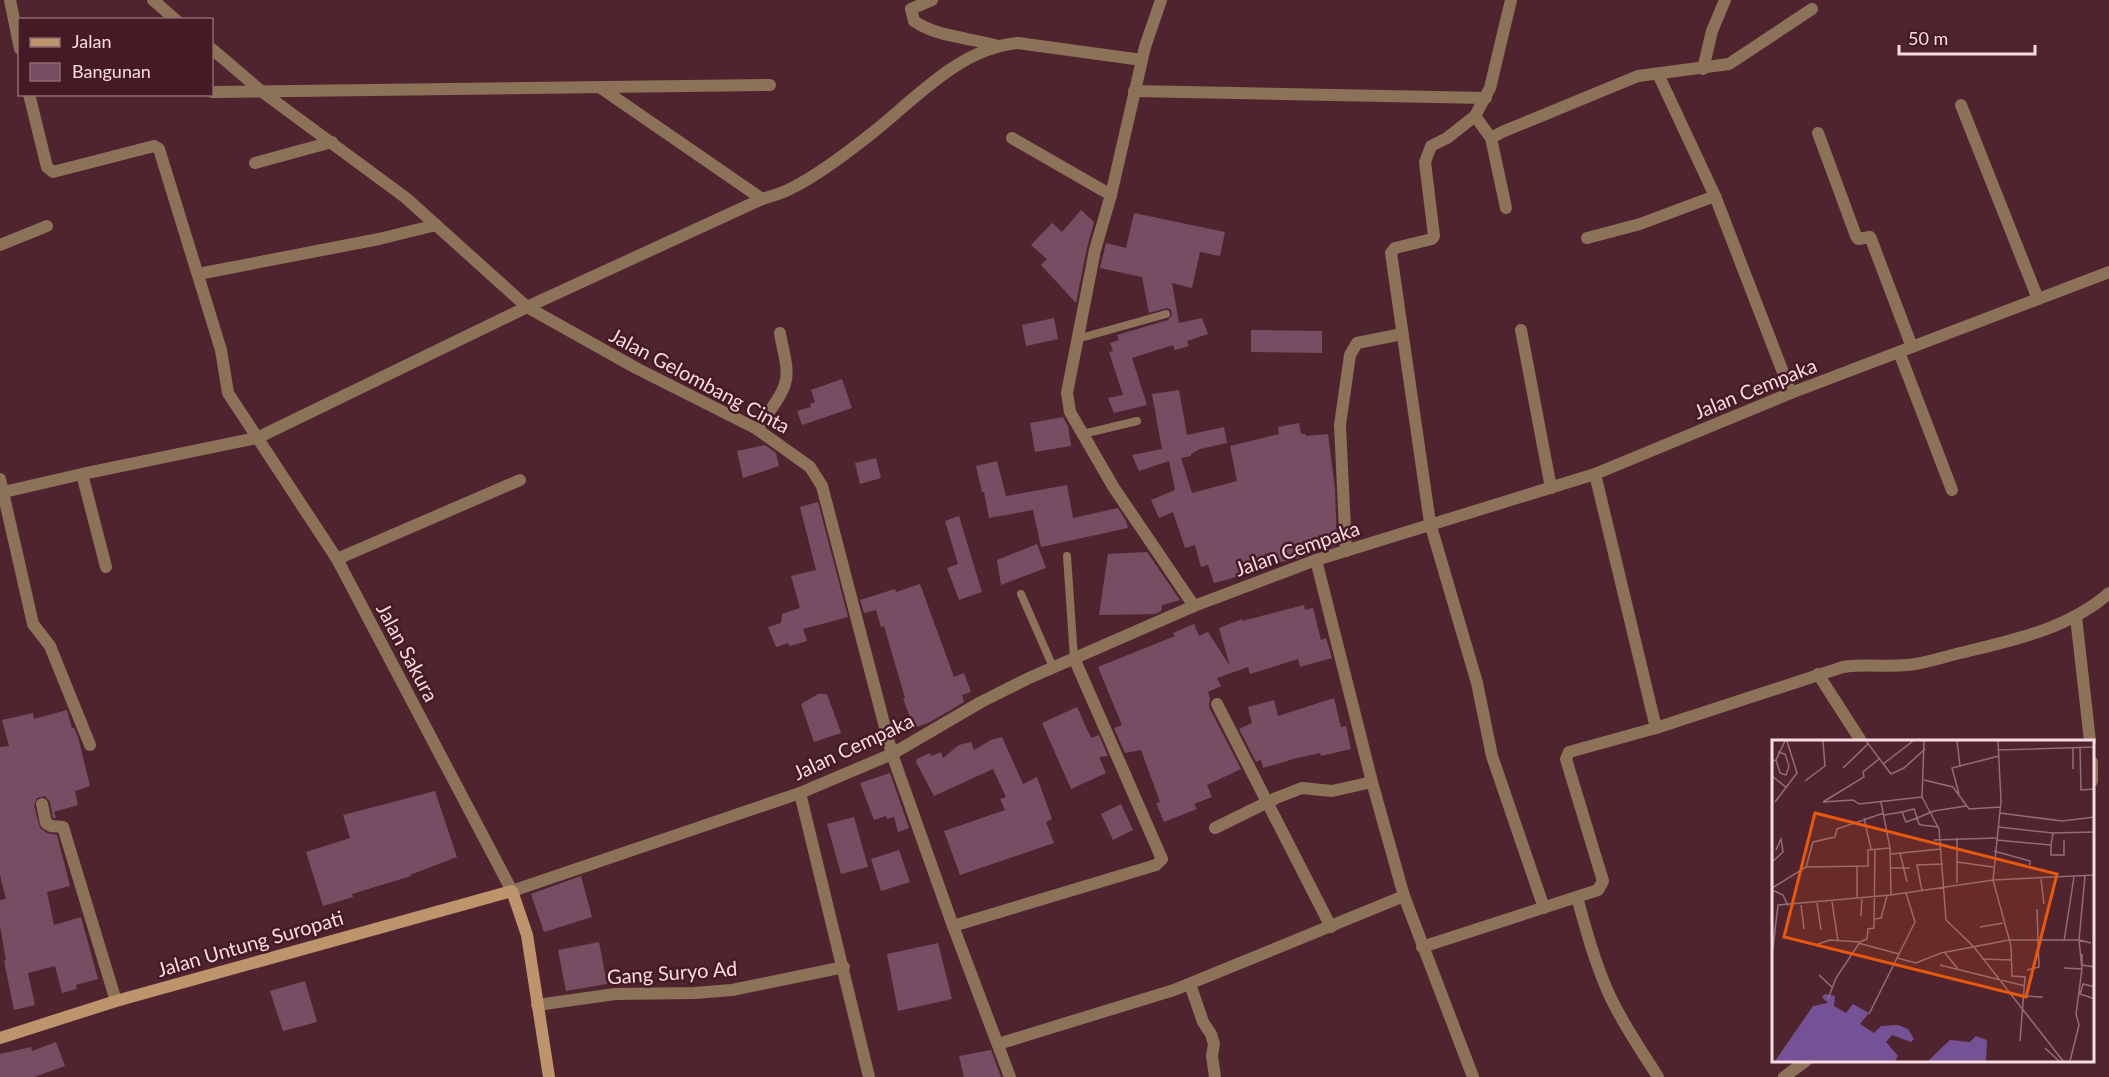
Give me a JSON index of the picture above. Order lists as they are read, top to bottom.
{
  "streets": {
    "main road": ["Jalan Untung Suropati"],
    "street": [
      "Jalan Gelombang Cinta",
      "Jalan Cempaka",
      "Jalan Sakura",
      "Gang Suryo Ad"
    ]
  },
  "crossings": [
    ["Jalan Gelombang Cinta", "Jalan Cempaka"],
    ["Jalan Cempaka", "Jalan Sakura"],
    ["Jalan Cempaka", "Jalan Untung Suropati"],
    ["Jalan Sakura", "Jalan Untung Suropati"]
  ],
  "legend": ["Jalan", "Bangunan"],
  "scale_bar": "50 m"
}
